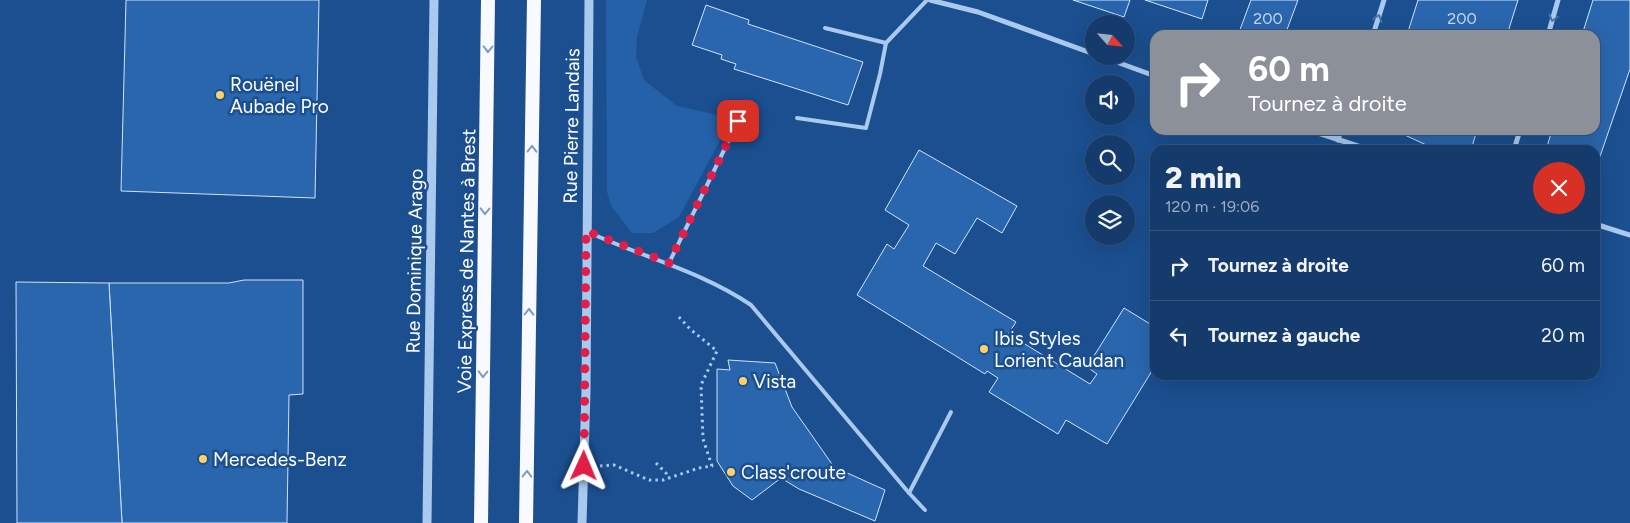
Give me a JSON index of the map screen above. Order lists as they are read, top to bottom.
{
  "streets": {
    "highway": ["Voie Express de Nantes à Brest"],
    "street": ["Rue Pierre Landais", "Rue Dominique Arago"]
  },
  "places": [
    "Rouënel Aubade Pro",
    "Ibis Styles Lorient Caudan",
    "Vista",
    "Mercedes-Benz",
    "Class'croute"
  ],
  "house_numbers": ["200", "200"],
  "north": "bottom right",
  "page": {
    "turn": ["60 m", "Tournez à droite"],
    "heading": ["2 min", "120 m · 19:06"],
    "list": [
      {
        "name": "Tournez à droite",
        "value": "60 m"
      },
      {
        "name": "Tournez à gauche",
        "value": "20 m"
      }
    ]
  }
}
